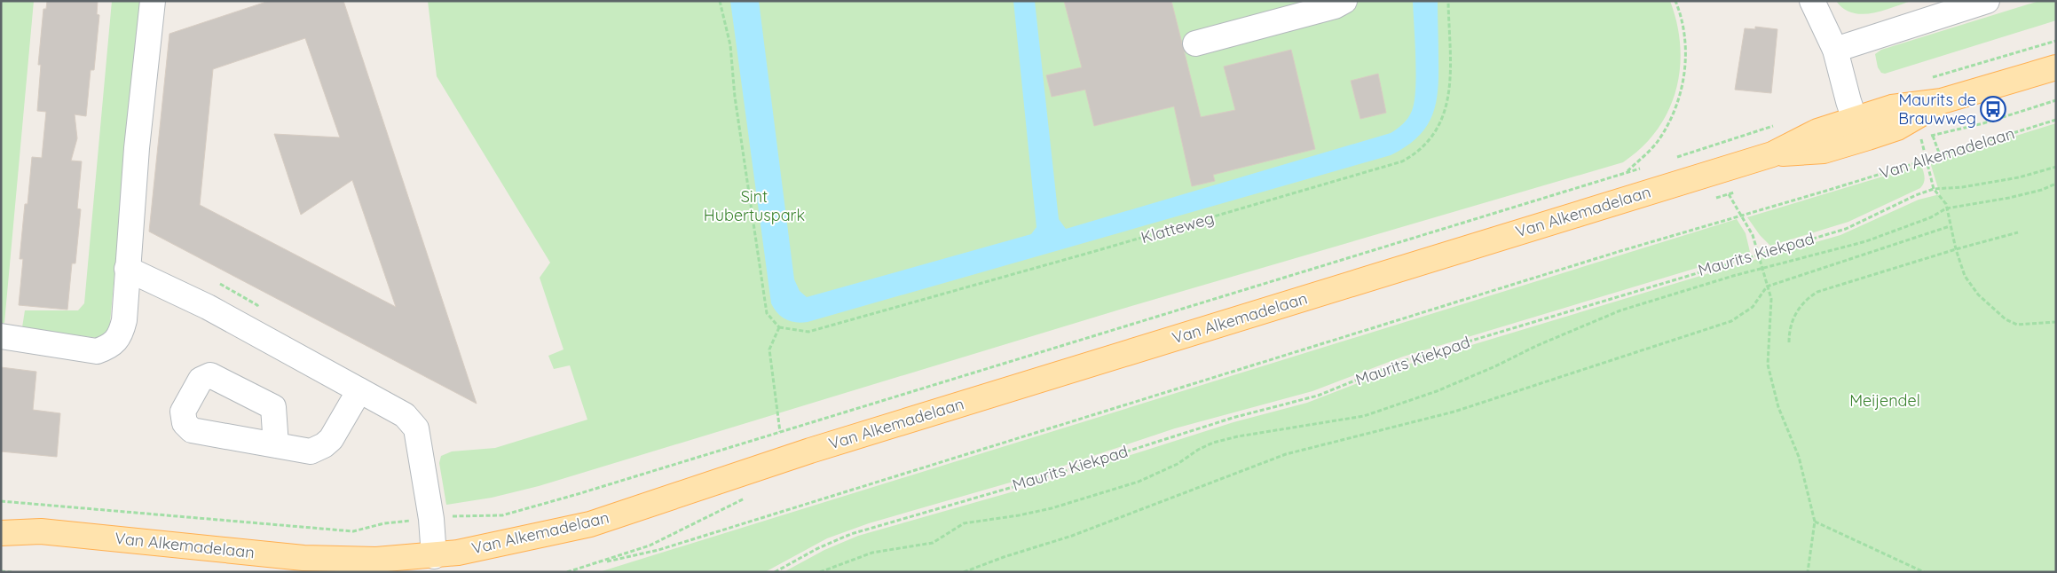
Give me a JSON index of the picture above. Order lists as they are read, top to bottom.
{
  "streets": {
    "main road": ["Van Alkemadelaan"],
    "path": ["Klatteweg", "Maurits Kiekpad"]
  },
  "parks": ["Sint Hubertuspark", "Meijendel"],
  "places": {
    "bus stop": ["Maurits de Brauwweg"]
  }
}
